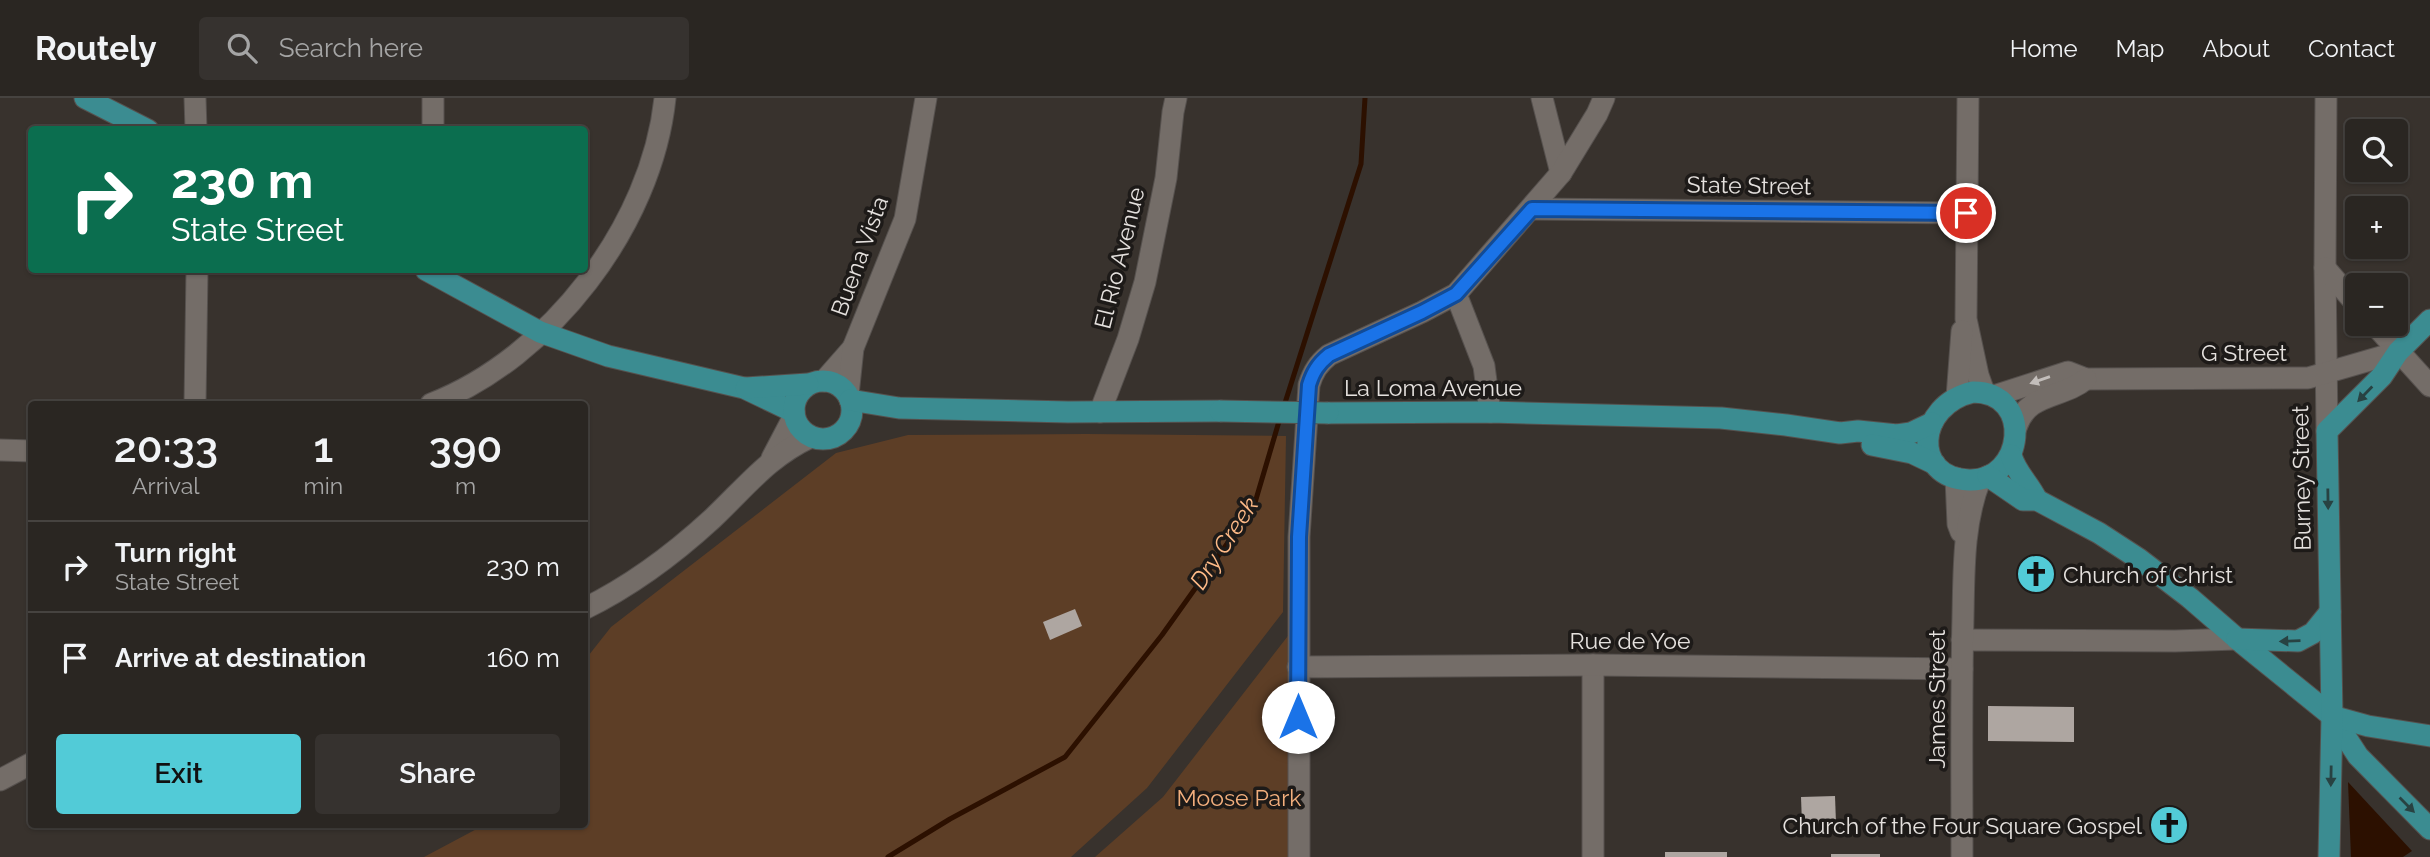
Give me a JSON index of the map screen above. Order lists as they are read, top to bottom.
{
  "streets": {
    "main road": ["G Street", "La Loma Avenue", "Burney Street"],
    "street": [
      "State Street",
      "Buena Vista",
      "El Rio Avenue",
      "Rue de Yoe",
      "James Street"
    ]
  },
  "crossings": [
    ["Buena Vista", "La Loma Avenue"],
    ["El Rio Avenue", "La Loma Avenue"],
    ["G Street", "La Loma Avenue"],
    ["G Street", "Burney Street"],
    ["G Street", "James Street"],
    ["La Loma Avenue", "James Street"],
    ["Rue de Yoe", "James Street"]
  ],
  "one_way": ["Burney Street"],
  "water": ["Dry Creek"],
  "parks": ["Moose Park"],
  "places": {
    "church": ["Church of Christ", "Church of the Four Square Gospel"]
  },
  "page": {
    "header": "Routely",
    "search": "Search here",
    "nav": [
      "Home",
      "Map",
      "About",
      "Contact"
    ],
    "map_buttons": ["+", "−"],
    "turn": ["230 m", "State Street"],
    "eta": [
      "20:33",
      "Arrival",
      "1",
      "min",
      "390",
      "m"
    ],
    "list": [
      {
        "name": "Turn right",
        "note": "State Street",
        "value": "230 m"
      },
      {
        "name": "Arrive at destination",
        "value": "160 m"
      }
    ],
    "buttons": ["Exit", "Share"]
  }
}
